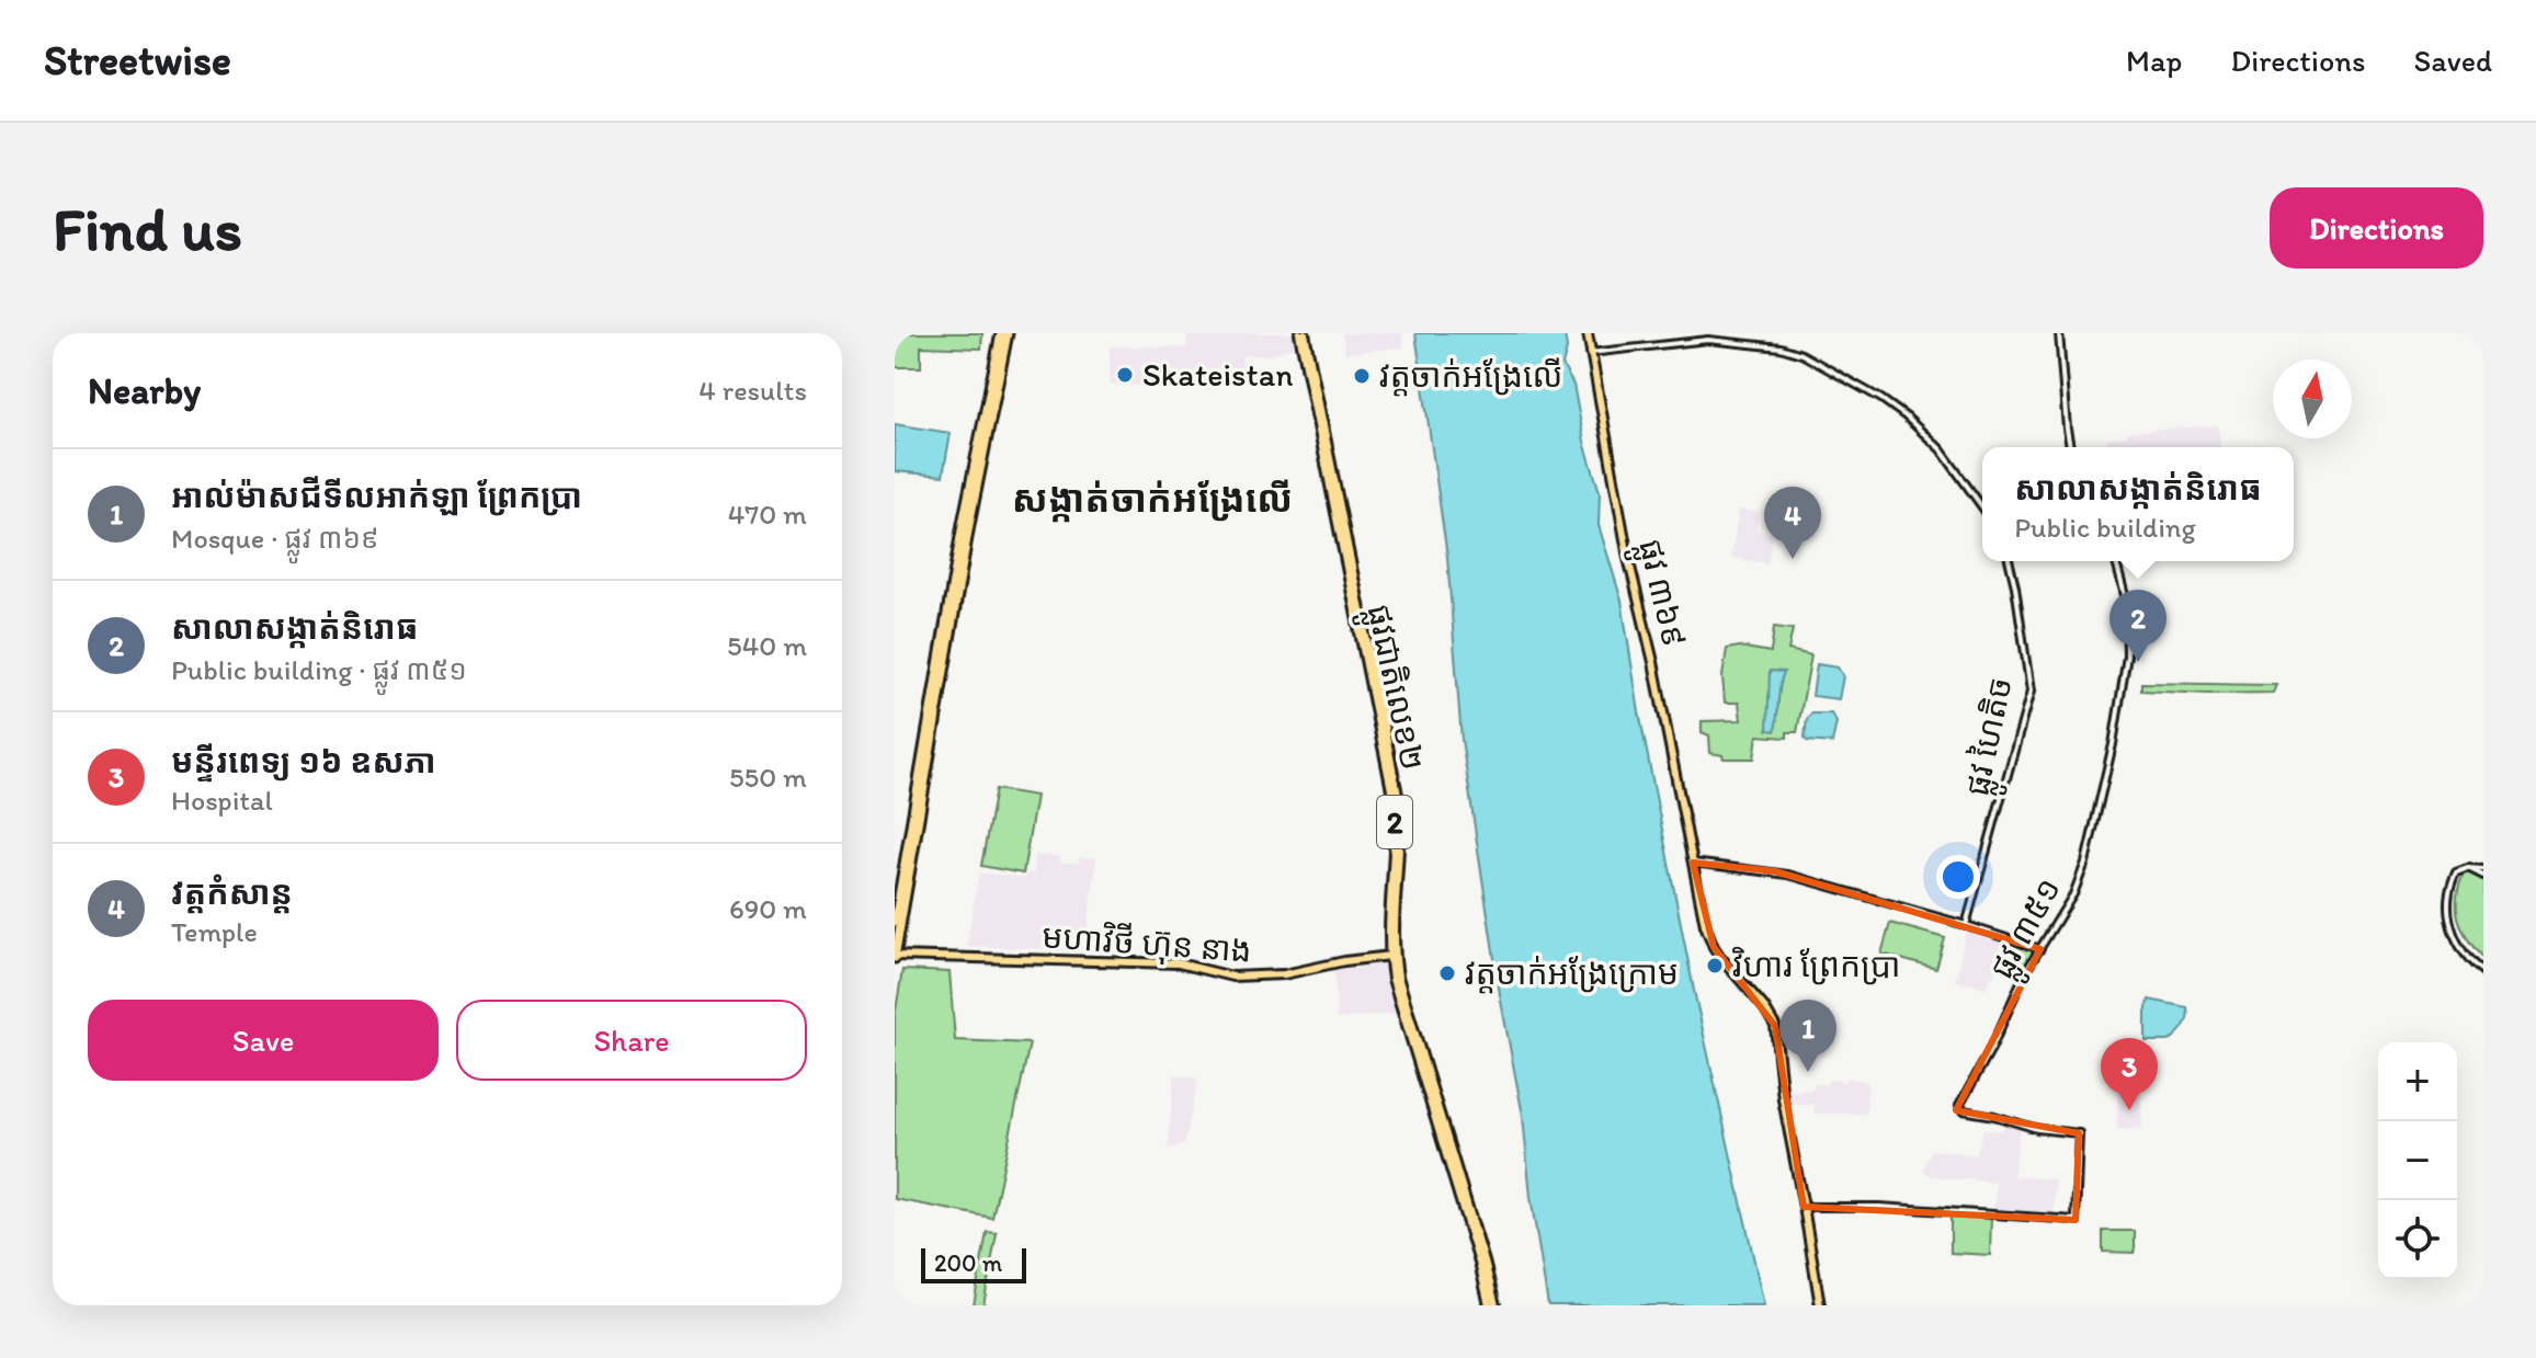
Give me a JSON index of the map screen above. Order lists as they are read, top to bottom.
{
  "streets": {
    "main road": [
      "ផ្លូវ ៣៦៩",
      "ផ្លូវជាតិលេខ២",
      "2",
      "មហាវិថី ហ៊ុន នាង"
    ],
    "street": ["ផ្លូវ ហៃតិច", "ផ្លូវ ៣៥១"]
  },
  "crossings": [
    ["ផ្លូវ ៣៦៩", "ផ្លូវ ៣៥១"],
    ["ផ្លូវជាតិលេខ២", "មហាវិថី ហ៊ុន នាង"]
  ],
  "districts": ["សង្កាត់ចាក់អង្រែលើ"],
  "places": [
    "Skateistan",
    "វត្តចាក់អង្រែលើ",
    "វិហារ ព្រែកប្រា",
    "វត្តចាក់អង្រែក្រោម"
  ],
  "scale_bar": "200 m",
  "north": "top",
  "page": {
    "header": "Streetwise",
    "nav": ["Map", "Directions", "Saved"],
    "buttons": [
      "Directions",
      ["Save", "Share"]
    ],
    "title": "Find us",
    "heading": ["Nearby", "4 results"],
    "list": [
      {
        "mark": "1",
        "name": "អាល់ម៉ាសជីទីលអាក់ឡា ព្រែកប្រា",
        "note": "Mosque · ផ្លូវ ៣៦៩",
        "value": "470 m"
      },
      {
        "mark": "2",
        "name": "សាលាសង្កាត់និរោធ",
        "note": "Public building · ផ្លូវ ៣៥១",
        "value": "540 m"
      },
      {
        "mark": "3",
        "name": "មន្ទីរពេទ្យ ១៦ ឧសភា",
        "note": "Hospital",
        "value": "550 m"
      },
      {
        "mark": "4",
        "name": "វត្តកំសាន្ត",
        "note": "Temple",
        "value": "690 m"
      }
    ],
    "popup": ["សាលាសង្កាត់និរោធ", "Public building"],
    "pins": [
      "4",
      "2",
      "1",
      "3"
    ],
    "map_buttons": ["+", "−"],
    "scale": "200 m"
  }
}
